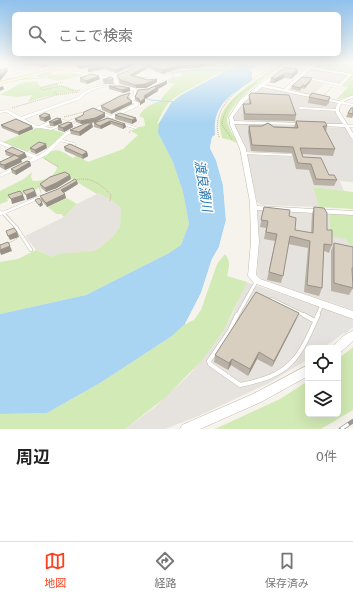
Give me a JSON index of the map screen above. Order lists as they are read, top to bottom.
{
  "water": ["渡良瀬川"],
  "page": {
    "search": "ここで検索",
    "heading": ["周辺", "0件"],
    "nav": ["地図", "経路", "保存済み"]
  }
}
